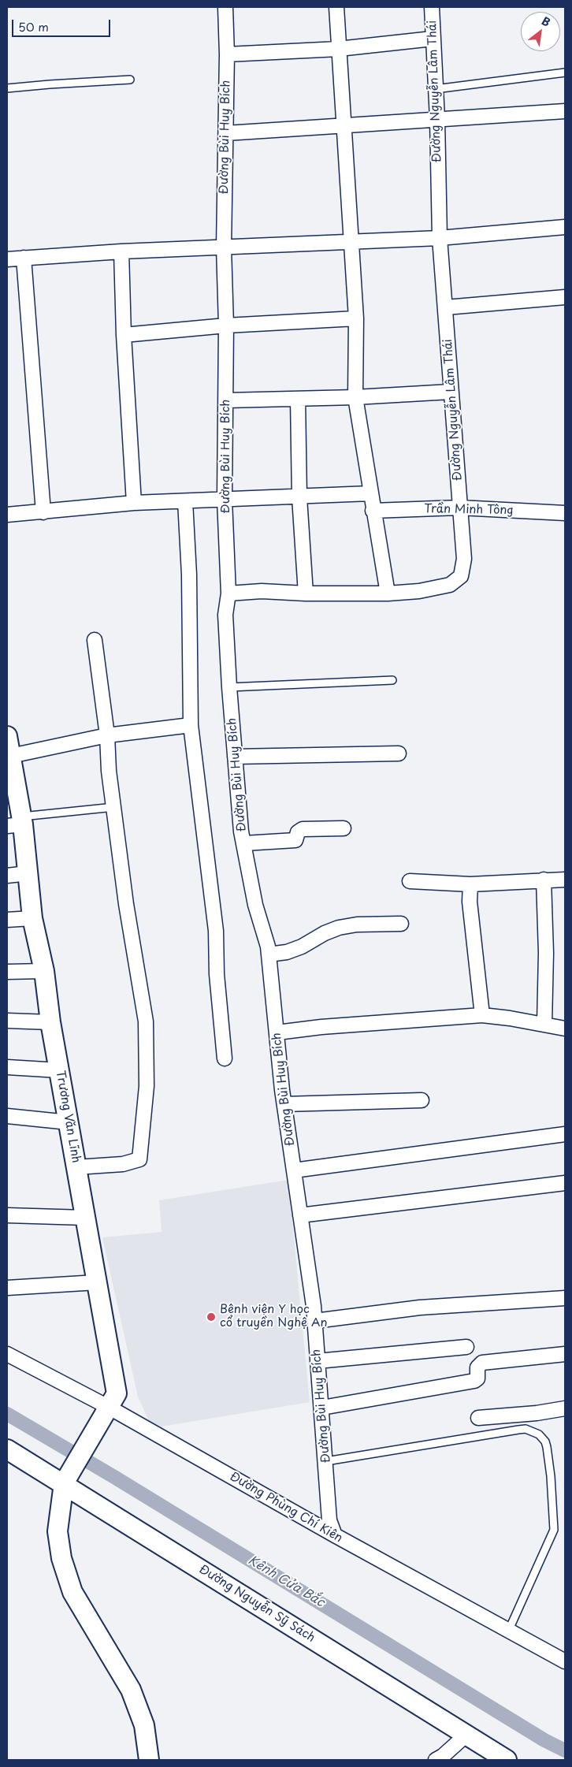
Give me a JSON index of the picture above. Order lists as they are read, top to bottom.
{
  "streets": {
    "street": [
      "Đường Nguyễn Lâm Thái",
      "Đường Bùi Huy Bích",
      "Trần Minh Tông",
      "Trương Văn Lĩnh",
      "Đường Phùng Chí Kiên",
      "Đường Nguyễn Sỹ Sách"
    ]
  },
  "crossings": [
    ["Đường Nguyễn Lâm Thái", "Đường Bùi Huy Bích"],
    ["Đường Nguyễn Lâm Thái", "Trần Minh Tông"],
    ["Đường Bùi Huy Bích", "Đường Phùng Chí Kiên"],
    ["Trương Văn Lĩnh", "Đường Phùng Chí Kiên"],
    ["Trương Văn Lĩnh", "Đường Nguyễn Sỹ Sách"]
  ],
  "water": ["Kênh Cửa Bắc"],
  "places": ["Bệnh viện Y học cổ truyền Nghệ An"],
  "scale_bar": "50 m",
  "north": "top right"
}
